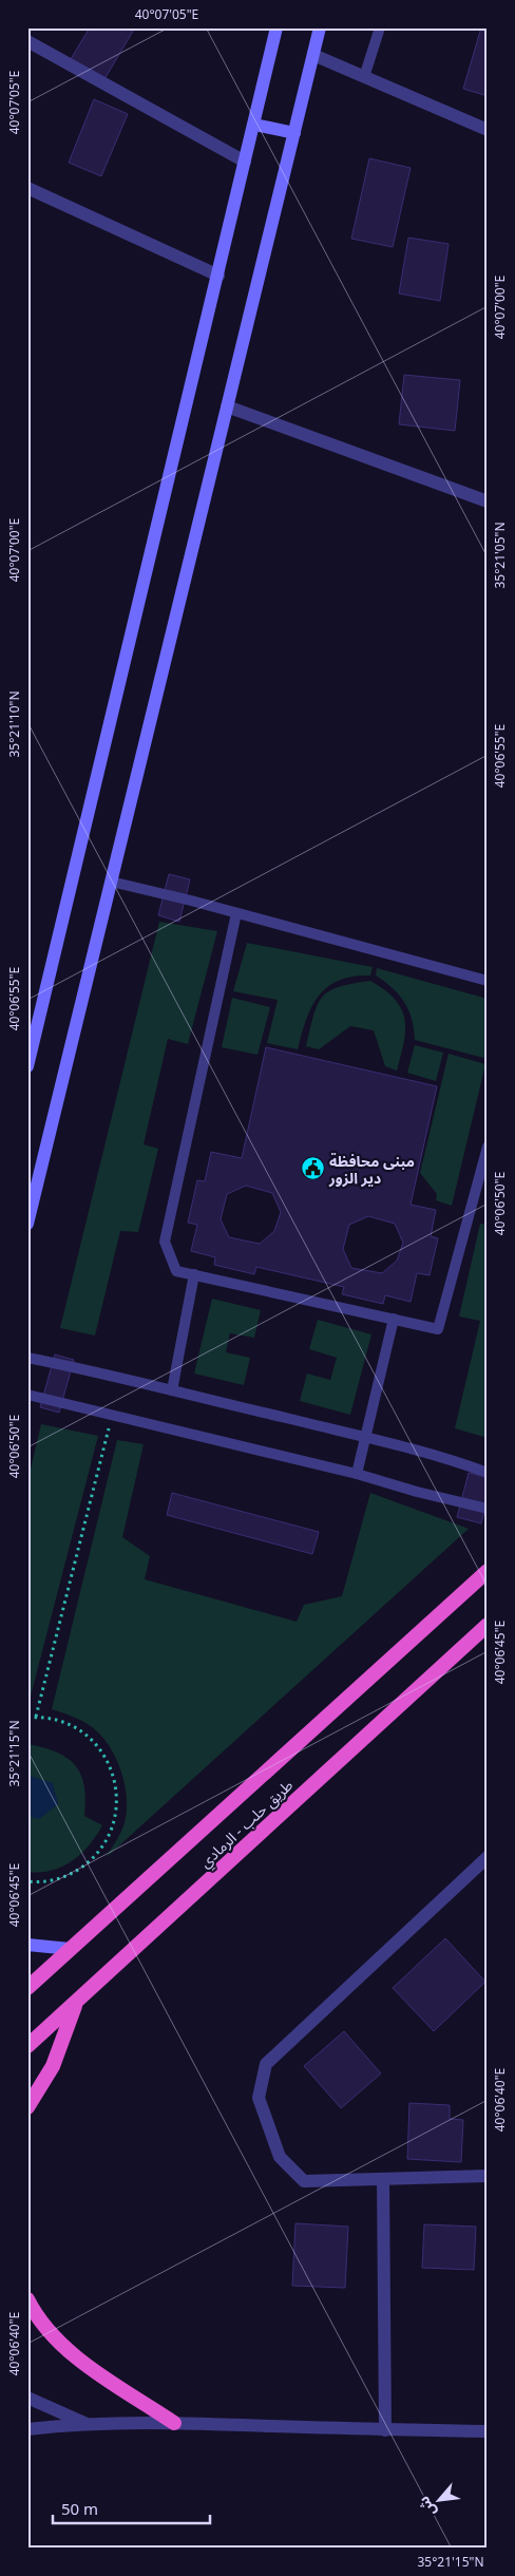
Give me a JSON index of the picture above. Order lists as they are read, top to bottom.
{
  "streets": {
    "highway": ["طريق حلب - الرمادي"]
  },
  "places": {
    "public building": ["مبنى محافظة دير الزور"]
  },
  "scale_bar": "50 m",
  "north": "bottom left",
  "coordinates": [
    "40°07'05\"E",
    "40°07'00\"E",
    "35°21'05\"N",
    "35°21'10\"N",
    "40°06'55\"E",
    "40°06'50\"E",
    "40°06'45\"E",
    "35°21'15\"N",
    "40°06'40\"E"
  ]
}
